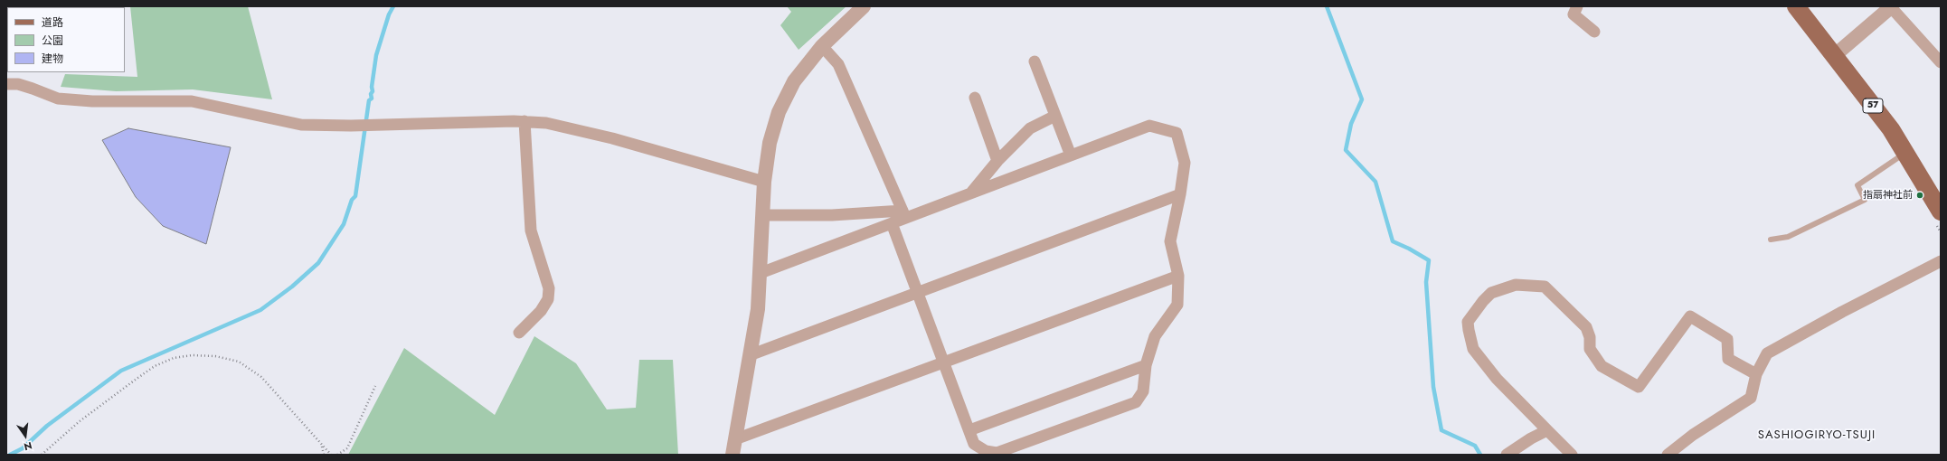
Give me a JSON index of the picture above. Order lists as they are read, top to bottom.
{
  "streets": {
    "main road": ["57"]
  },
  "districts": ["SASHIOGIRYO-TSUJI"],
  "places": ["指扇神社前"],
  "legend": ["道路", "公園", "建物"],
  "north": "bottom"
}
